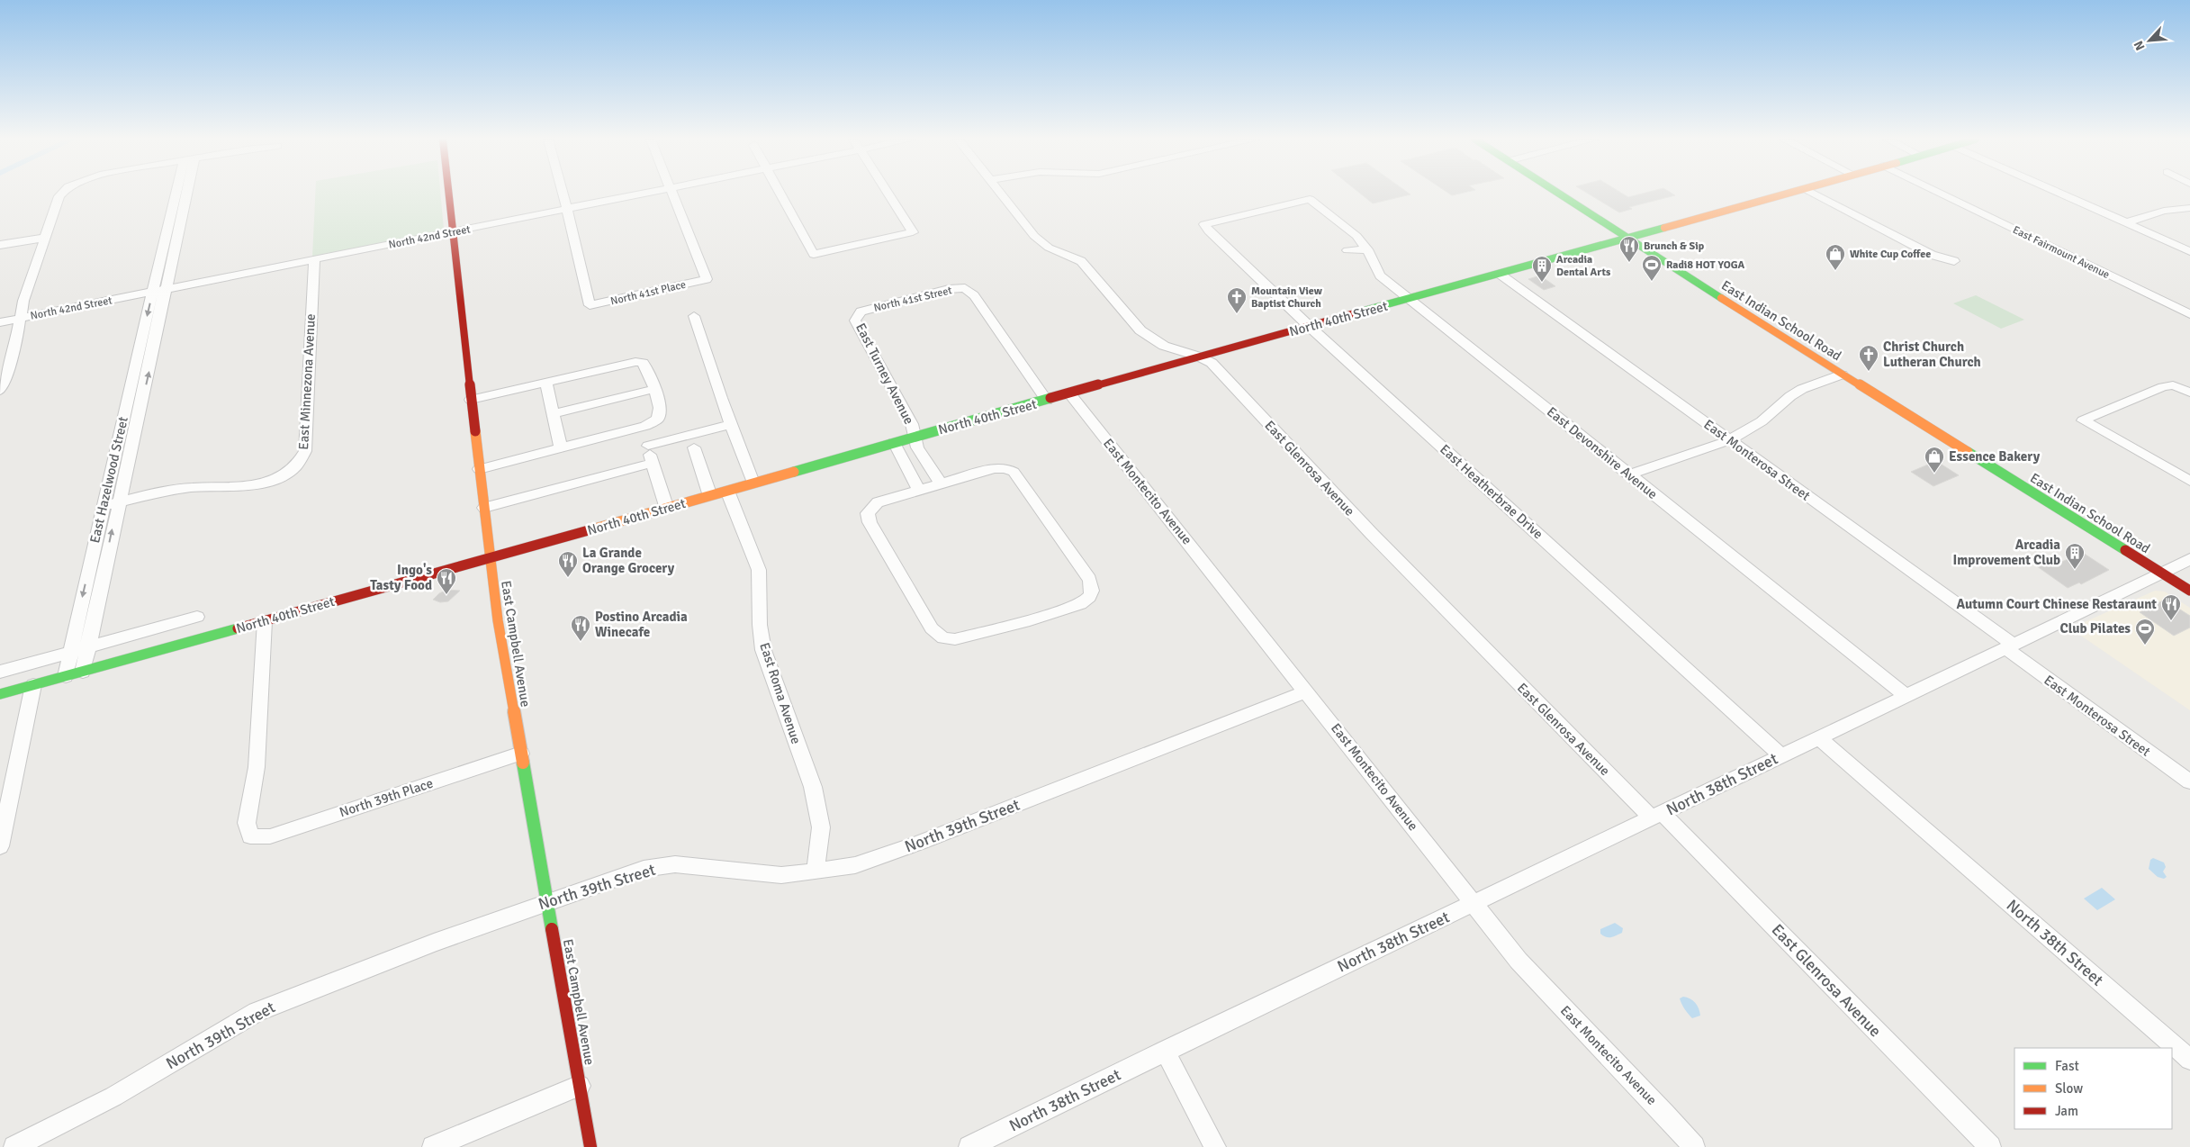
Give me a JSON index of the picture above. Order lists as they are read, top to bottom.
{
  "streets": {
    "main road": ["North 40th Street", "East Indian School Road", "East Campbell Avenue"],
    "street": [
      "North 42nd Street",
      "East Fairmount Avenue",
      "North 41st Place",
      "North 41st Street",
      "East Turney Avenue",
      "East Minnezona Avenue",
      "East Devonshire Avenue",
      "East Monterosa Street",
      "East Glenrosa Avenue",
      "East Hazelwood Street",
      "East Montecito Avenue",
      "East Heatherbrae Drive",
      "East Roma Avenue",
      "North 38th Street",
      "North 39th Place",
      "North 39th Street"
    ]
  },
  "crossings": [
    ["North 42nd Street", "East Minnezona Avenue"],
    ["North 42nd Street", "East Hazelwood Street"],
    ["North 42nd Street", "East Campbell Avenue"],
    ["North 41st Street", "North 40th Street"],
    ["North 41st Street", "East Turney Avenue"],
    ["North 40th Street", "East Indian School Road"],
    ["North 40th Street", "East Turney Avenue"],
    ["North 40th Street", "East Devonshire Avenue"],
    ["North 40th Street", "East Monterosa Street"],
    ["North 40th Street", "East Glenrosa Avenue"],
    ["North 40th Street", "East Hazelwood Street"],
    ["North 40th Street", "East Montecito Avenue"],
    ["North 40th Street", "East Heatherbrae Drive"],
    ["North 40th Street", "East Campbell Avenue"],
    ["North 40th Street", "East Roma Avenue"],
    ["North 40th Street", "North 39th Place"],
    ["East Indian School Road", "North 38th Street"],
    ["East Minnezona Avenue", "East Hazelwood Street"],
    ["East Devonshire Avenue", "East Heatherbrae Drive"],
    ["East Devonshire Avenue", "North 38th Street"],
    ["East Monterosa Street", "North 38th Street"],
    ["East Glenrosa Avenue", "North 38th Street"],
    ["East Montecito Avenue", "North 38th Street"],
    ["East Montecito Avenue", "North 39th Street"],
    ["East Heatherbrae Drive", "North 38th Street"],
    ["East Campbell Avenue", "North 39th Place"],
    ["East Campbell Avenue", "North 39th Street"],
    ["East Roma Avenue", "North 39th Street"]
  ],
  "places": {
    "restaurant": [
      "Brunch & Sip",
      "La Grande Orange Grocery",
      "Ingo's Tasty Food",
      "Autumn Court Chinese Restaraunt",
      "Postino Arcadia Winecafe"
    ],
    "shop": ["White Cup Coffee", "Essence Bakery"],
    "sports": ["Radi8 HOT YOGA", "Club Pilates"],
    "building": ["Arcadia Dental Arts", "Arcadia Improvement Club"],
    "church": ["Mountain View Baptist Church", "Christ Church Lutheran Church"]
  },
  "legend": ["Fast", "Slow", "Jam"],
  "north": "bottom left"
}
